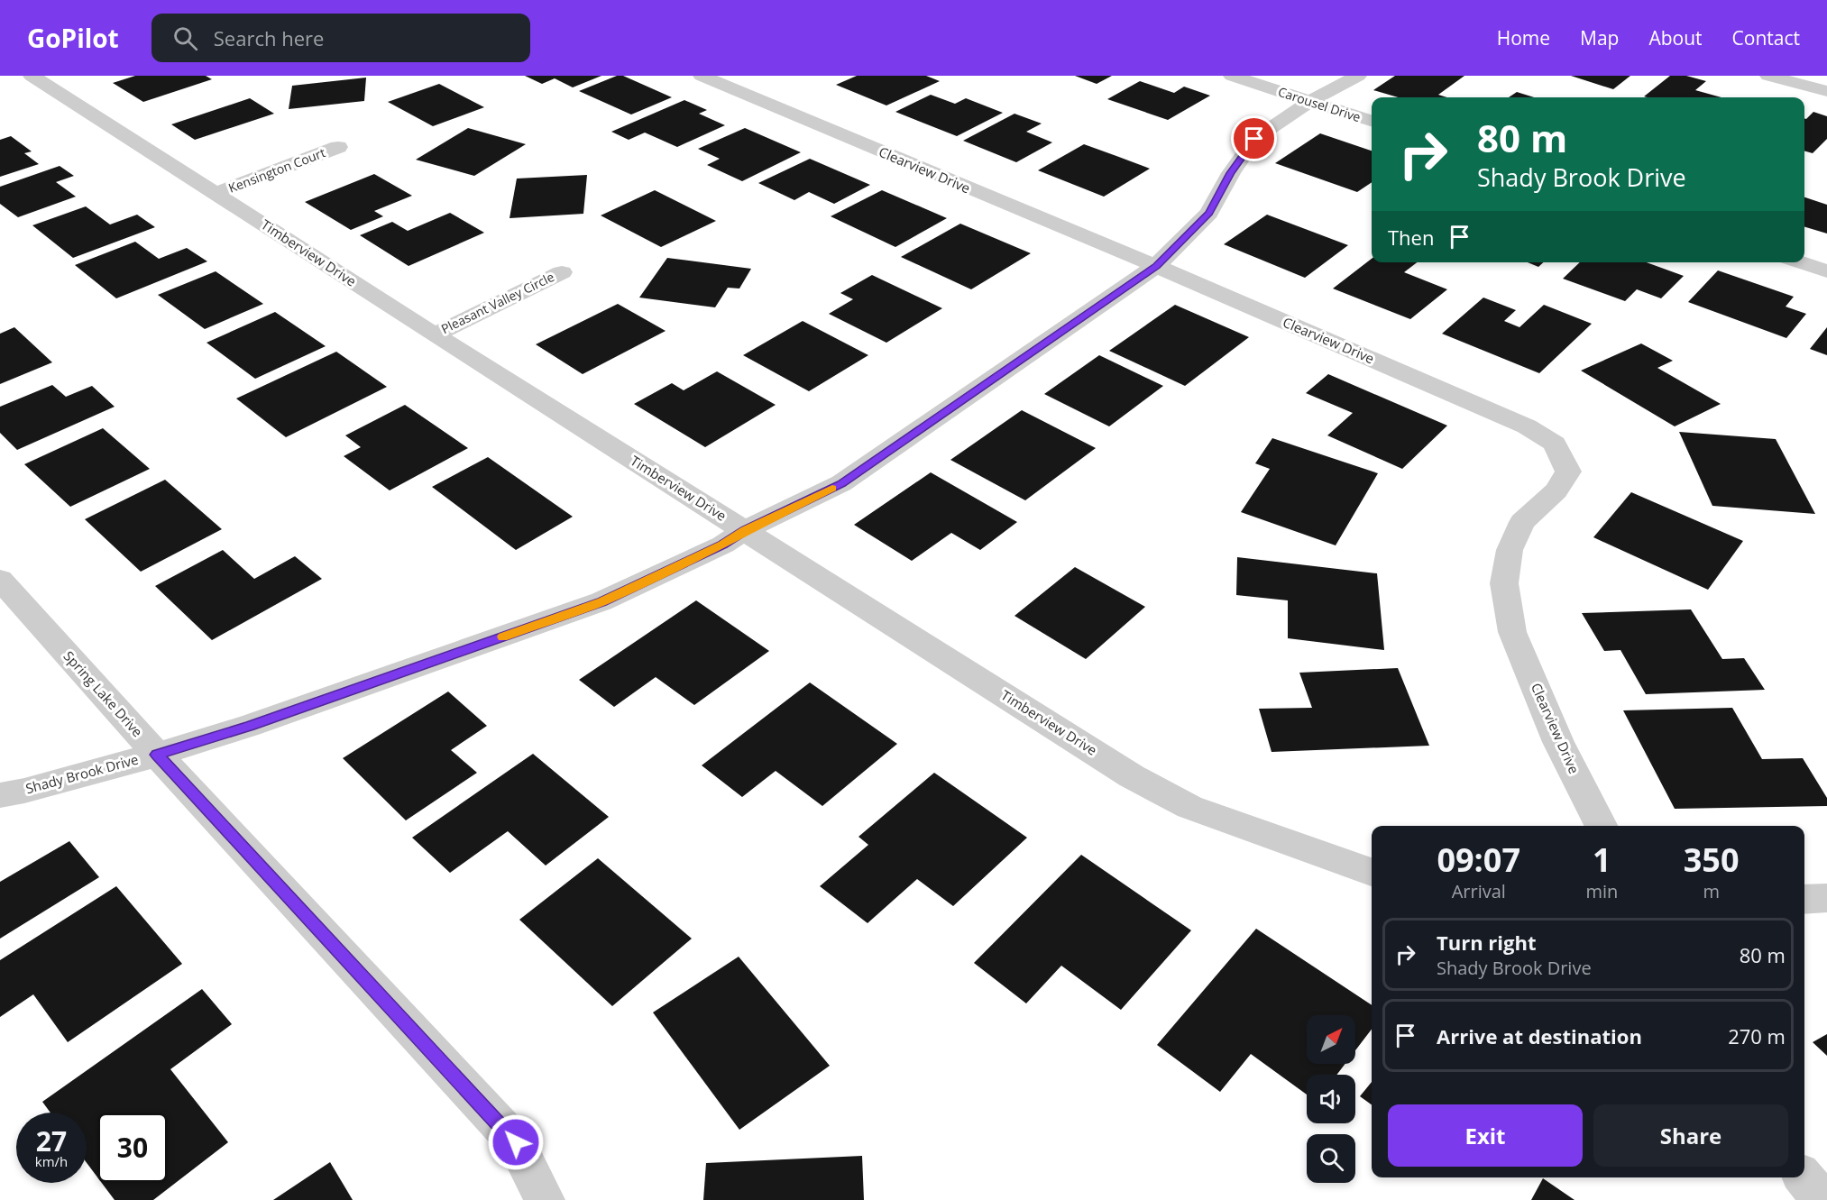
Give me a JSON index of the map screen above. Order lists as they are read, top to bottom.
{
  "streets": {
    "street": [
      "Carousel Drive",
      "Kensington Court",
      "Clearview Drive",
      "Timberview Drive",
      "Pleasant Valley Circle",
      "Spring Lake Drive",
      "Shady Brook Drive"
    ]
  },
  "crossings": [
    ["Carousel Drive", "Shady Brook Drive"],
    ["Kensington Court", "Timberview Drive"],
    ["Clearview Drive", "Shady Brook Drive"],
    ["Timberview Drive", "Pleasant Valley Circle"],
    ["Timberview Drive", "Shady Brook Drive"],
    ["Spring Lake Drive", "Shady Brook Drive"]
  ],
  "north": "top right",
  "page": {
    "header": "GoPilot",
    "search": "Search here",
    "nav": [
      "Home",
      "Map",
      "About",
      "Contact"
    ],
    "turn": ["80 m", "Shady Brook Drive"],
    "then": "Then",
    "eta": [
      "09:07",
      "Arrival",
      "1",
      "min",
      "350",
      "m"
    ],
    "list": [
      {
        "name": "Turn right",
        "note": "Shady Brook Drive",
        "value": "80 m"
      },
      {
        "name": "Arrive at destination",
        "value": "270 m"
      }
    ],
    "buttons": ["Exit", "Share"],
    "speed": "27 km/h",
    "limit": "30"
  }
}
